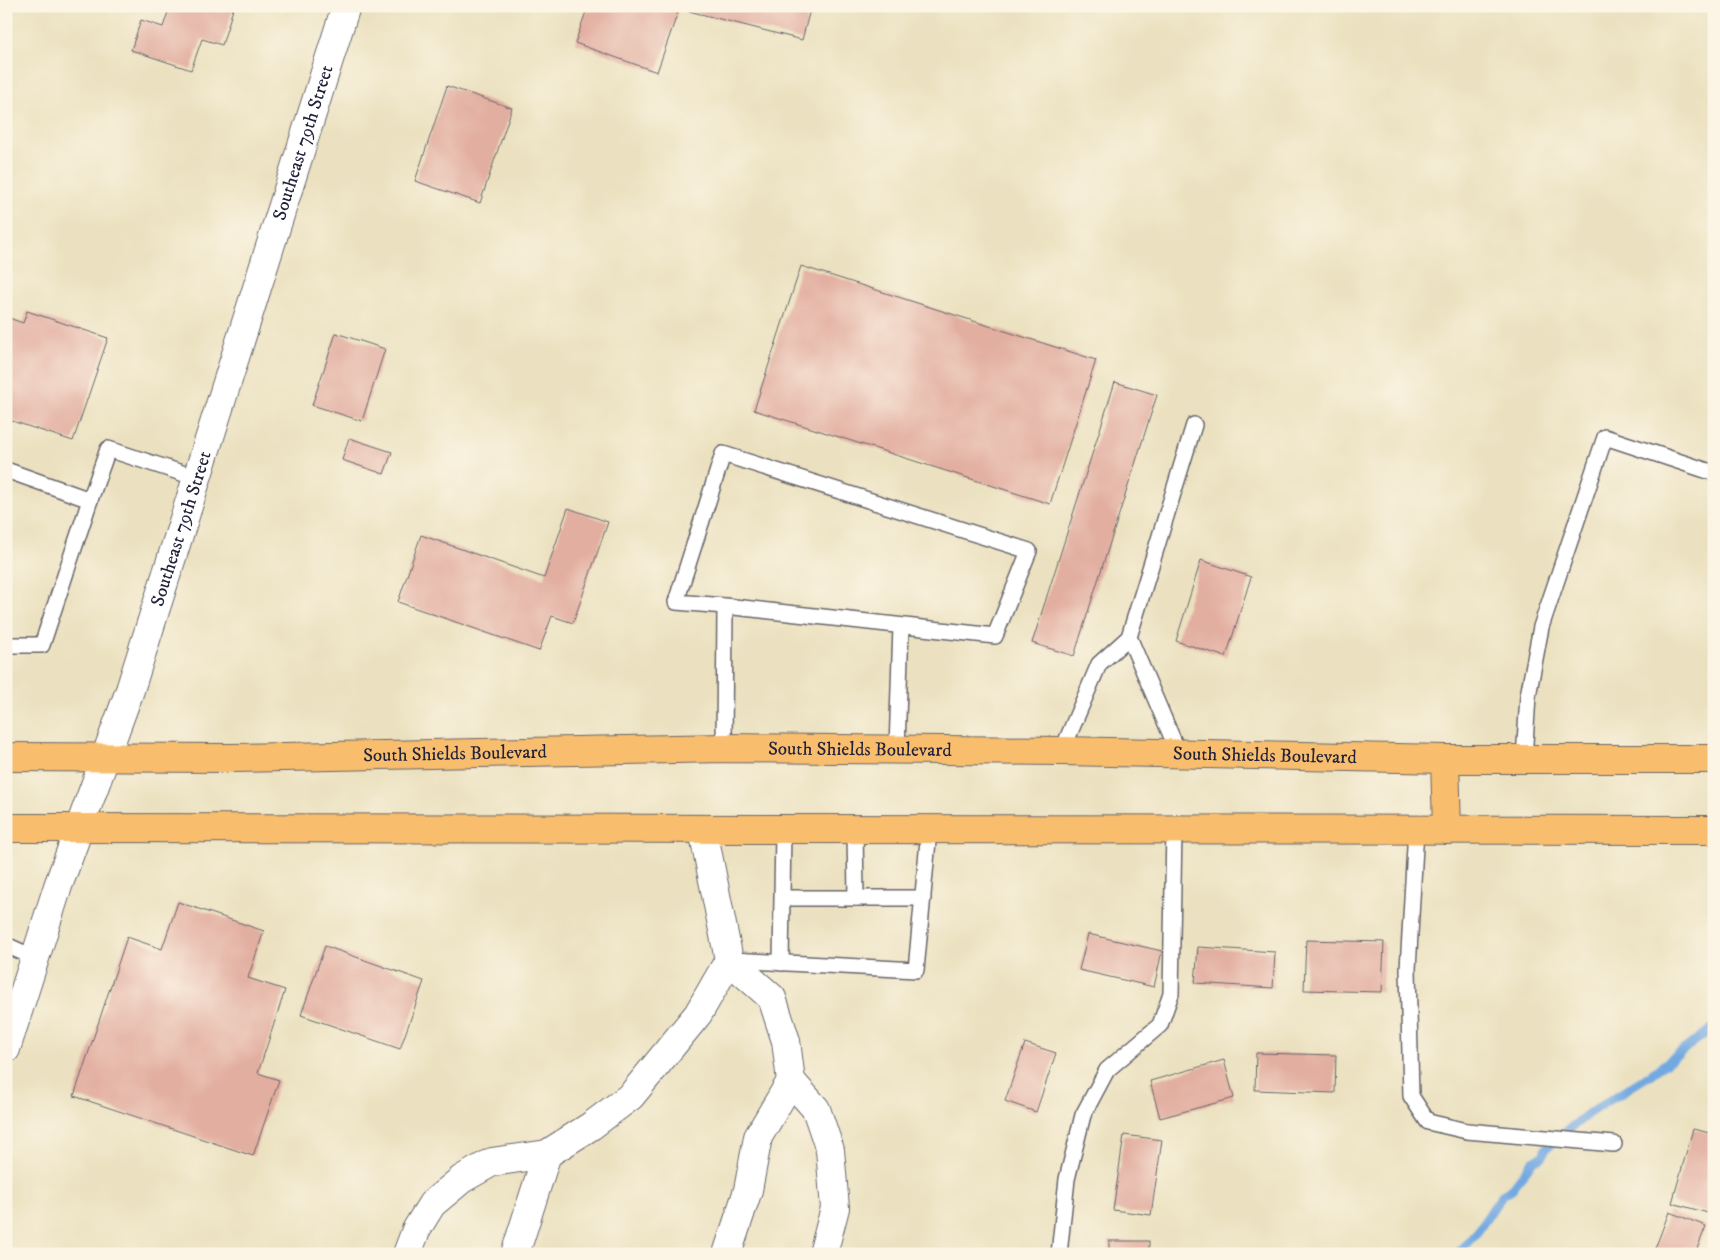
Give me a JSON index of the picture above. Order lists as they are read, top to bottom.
{
  "streets": {
    "main road": ["South Shields Boulevard"],
    "street": ["Southeast 79th Street"]
  },
  "crossings": [
    ["Southeast 79th Street", "South Shields Boulevard"]
  ]
}
